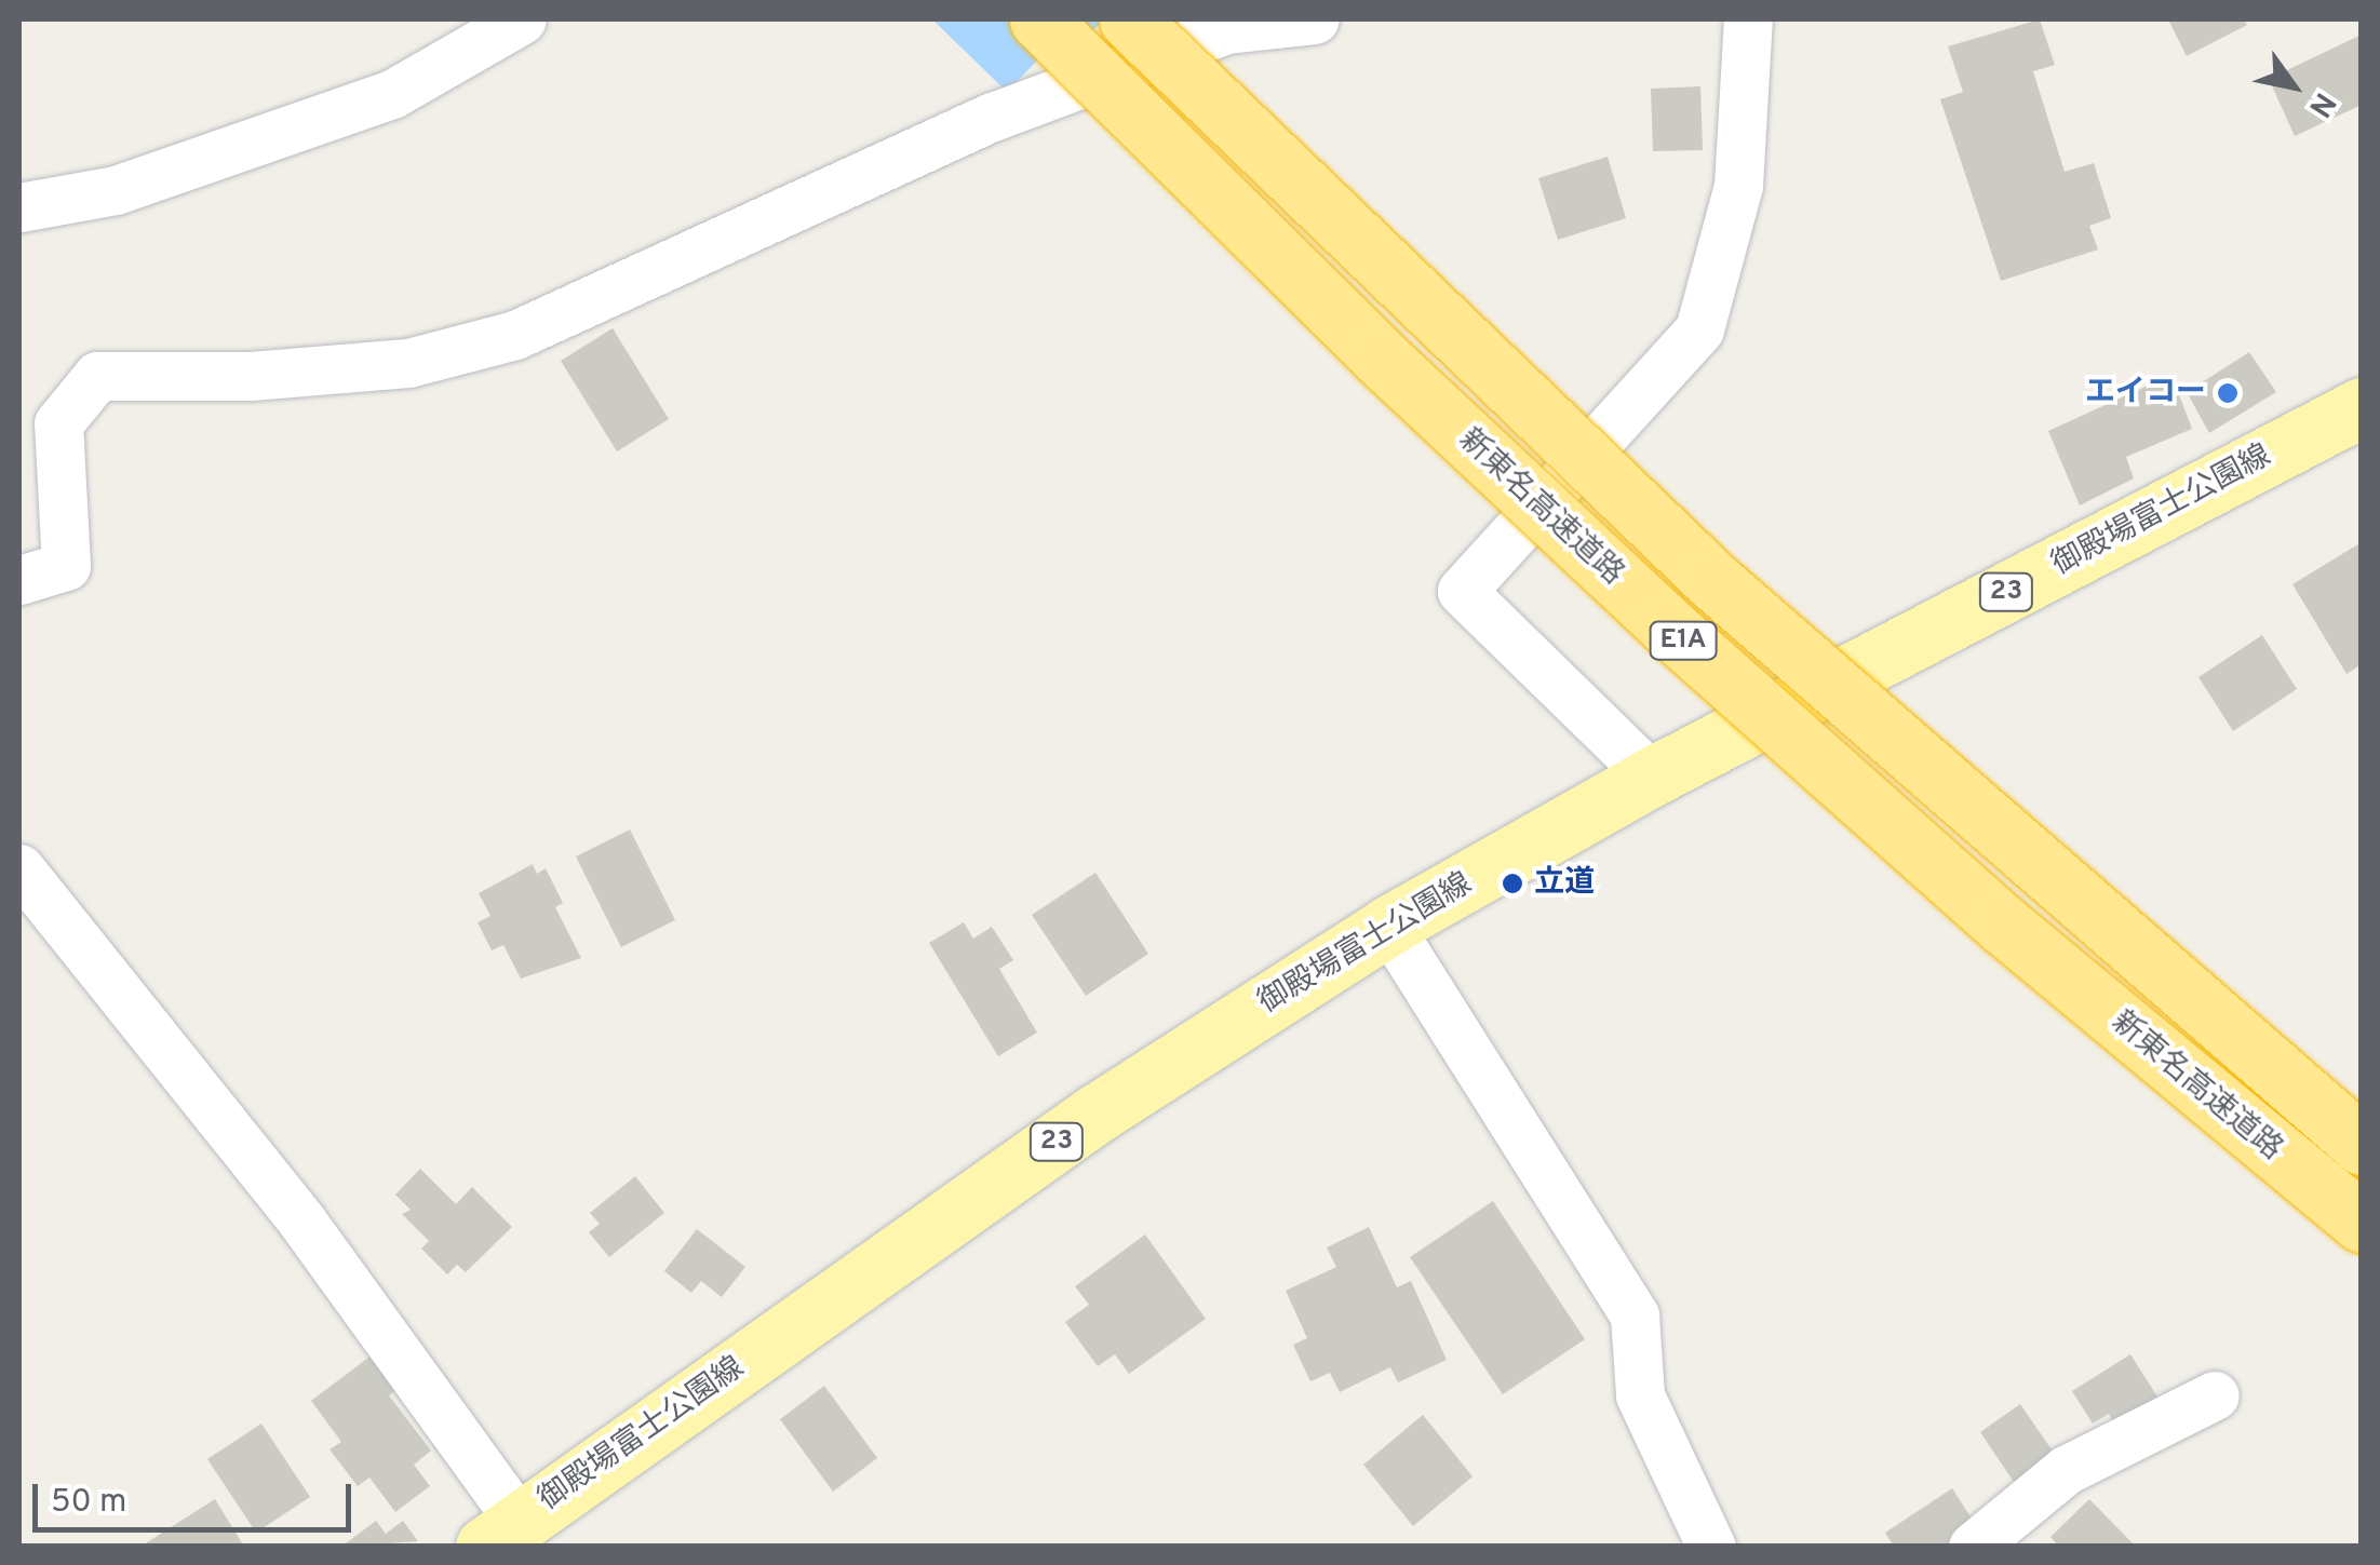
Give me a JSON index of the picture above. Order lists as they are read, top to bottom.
{
  "streets": {
    "highway": ["新東名高速道路", "E1A"],
    "main road": ["御殿場富士公園線", "23"]
  },
  "places": ["エイコー", "立道"],
  "scale_bar": "50 m",
  "north": "bottom right"
}
